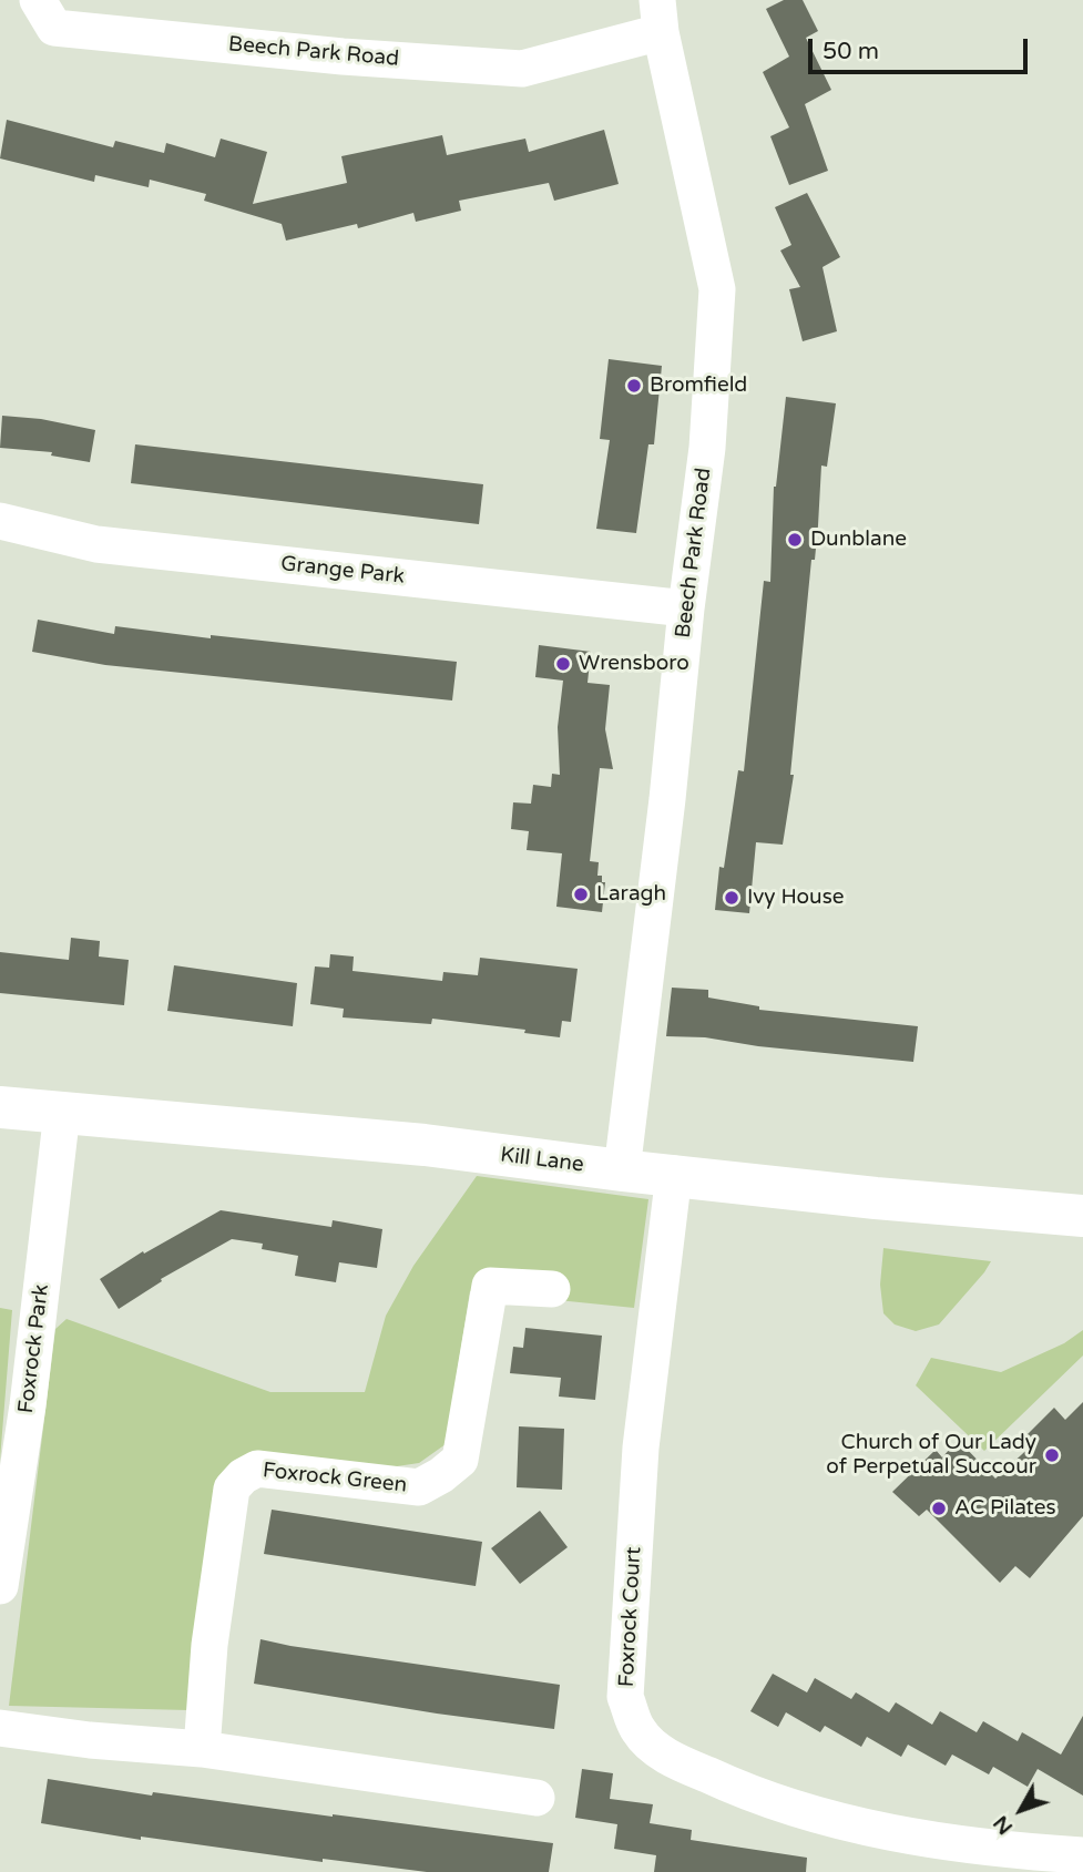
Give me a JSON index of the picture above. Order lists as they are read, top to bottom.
{
  "streets": {
    "main road": ["Kill Lane"],
    "street": [
      "Beech Park Road",
      "Grange Park",
      "Foxrock Park",
      "Foxrock Green",
      "Foxrock Court"
    ]
  },
  "crossings": [
    ["Beech Park Road", "Grange Park"],
    ["Beech Park Road", "Kill Lane"],
    ["Kill Lane", "Foxrock Park"],
    ["Kill Lane", "Foxrock Court"]
  ],
  "places": [
    "Bromfield",
    "Dunblane",
    "Wrensboro",
    "Laragh",
    "Ivy House",
    "Church of Our Lady of Perpetual Succour",
    "AC Pilates"
  ],
  "scale_bar": "50 m",
  "north": "bottom left"
}
